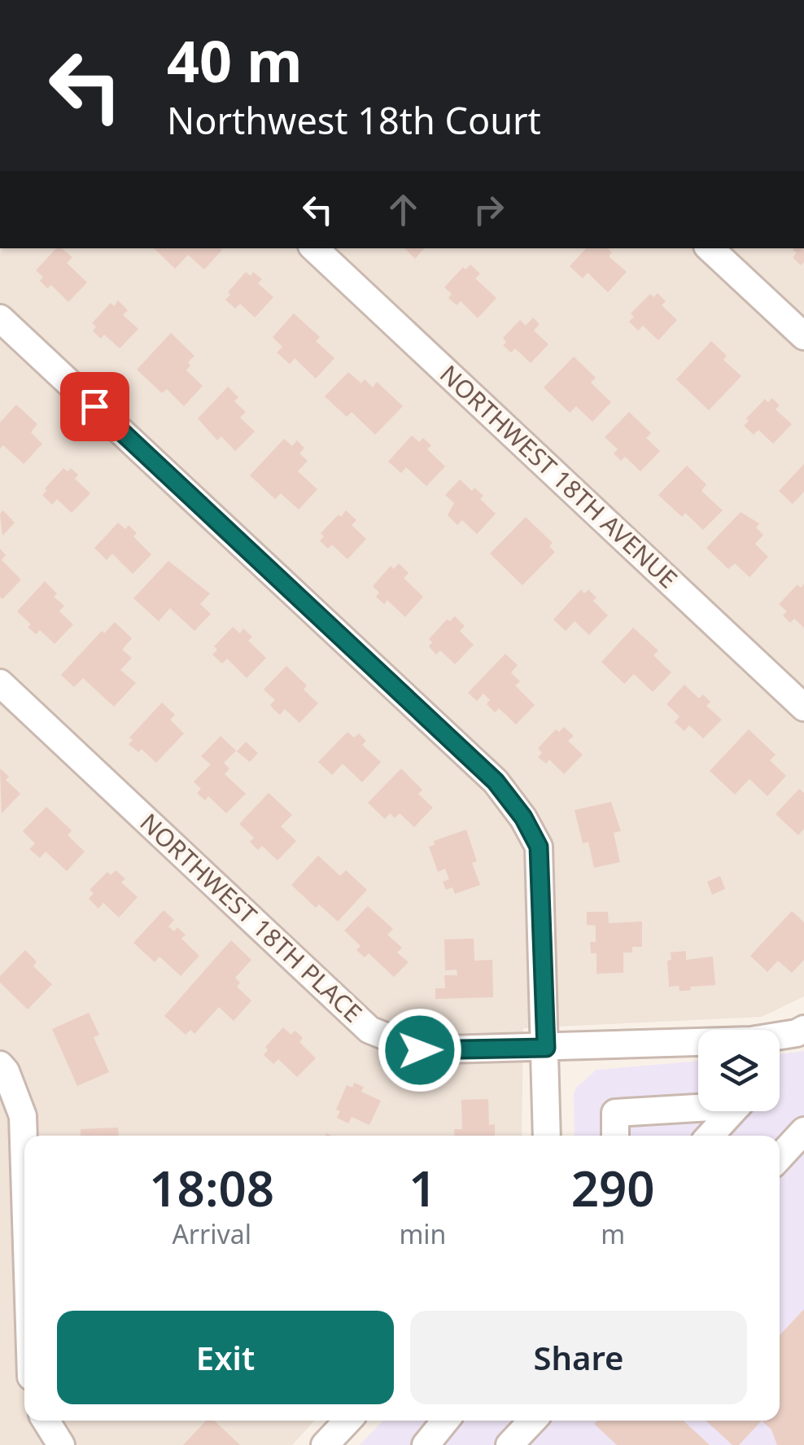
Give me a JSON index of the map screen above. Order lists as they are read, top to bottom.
{
  "streets": {
    "street": ["NORTHWEST 18TH AVENUE", "NORTHWEST 18TH PLACE"]
  },
  "page": {
    "turn": ["40 m", "Northwest 18th Court"],
    "eta": [
      "18:08",
      "Arrival",
      "1",
      "min",
      "290",
      "m"
    ],
    "buttons": ["Exit", "Share"]
  }
}
